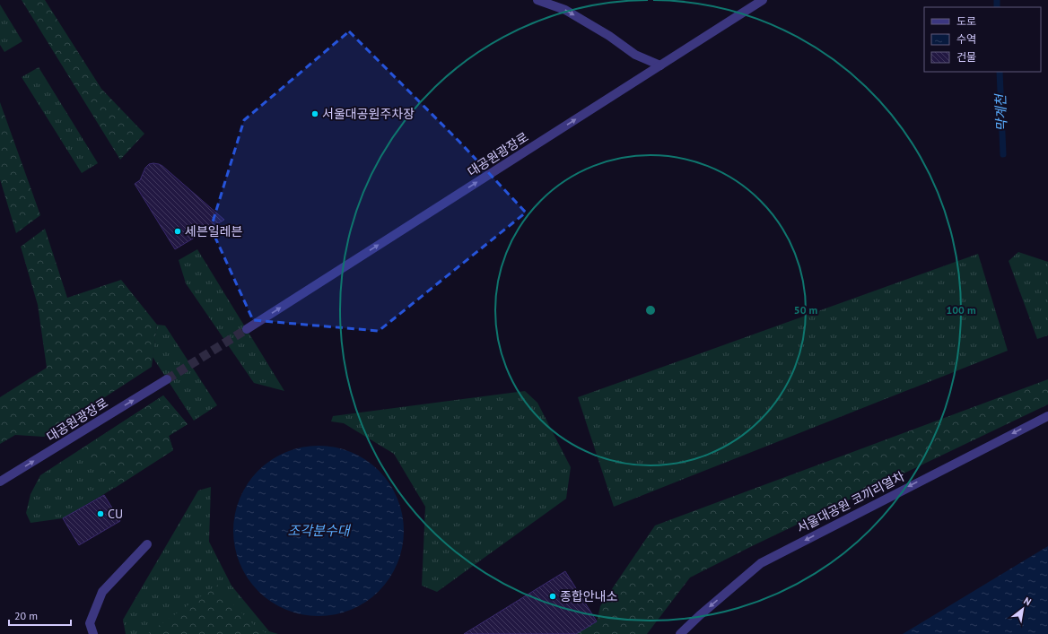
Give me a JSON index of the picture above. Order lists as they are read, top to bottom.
{
  "streets": {
    "street": ["대공원광장로", "서울대공원 코끼리열차"]
  },
  "one_way": ["대공원광장로", "서울대공원 코끼리열차"],
  "water": ["막계천", "조각분수대"],
  "places": [
    "서울대공원주차장",
    "세븐일레븐",
    "CU",
    "종합안내소"
  ],
  "legend": ["도로", "수역", "건물"],
  "scale_bar": "20 m",
  "north": "top right",
  "rings": ["50 m", "100 m"]
}
